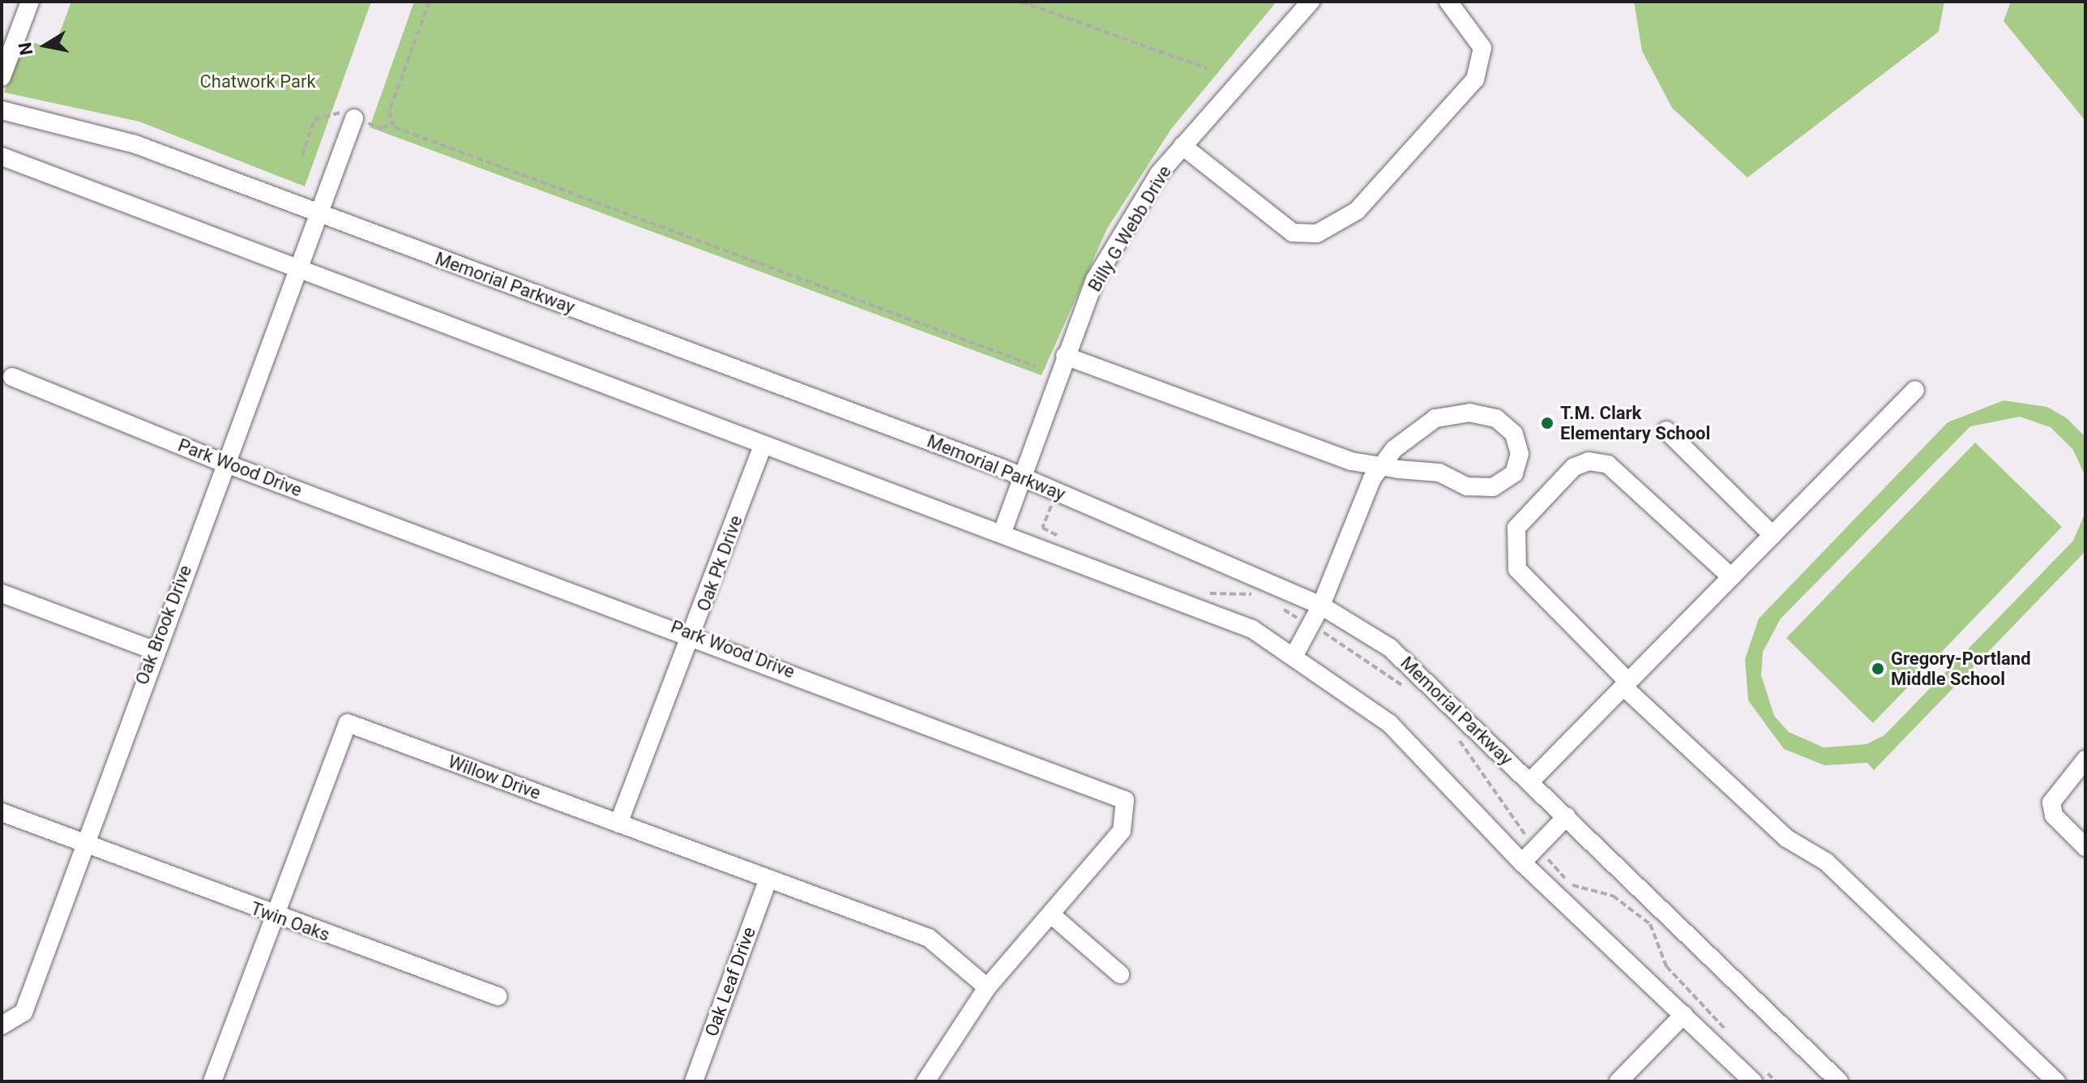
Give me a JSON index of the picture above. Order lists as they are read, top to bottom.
{
  "streets": {
    "street": [
      "Billy G Webb Drive",
      "Memorial Parkway",
      "Park Wood Drive",
      "Oak Pk Drive",
      "Oak Brook Drive",
      "Willow Drive",
      "Twin Oaks",
      "Oak Leaf Drive"
    ]
  },
  "crossings": [
    ["Billy G Webb Drive", "Memorial Parkway"],
    ["Memorial Parkway", "Oak Brook Drive"],
    ["Park Wood Drive", "Oak Pk Drive"],
    ["Park Wood Drive", "Oak Brook Drive"],
    ["Park Wood Drive", "Willow Drive"],
    ["Oak Pk Drive", "Willow Drive"],
    ["Oak Brook Drive", "Twin Oaks"],
    ["Willow Drive", "Twin Oaks"],
    ["Willow Drive", "Oak Leaf Drive"]
  ],
  "parks": ["Chatwork Park"],
  "places": ["T.M. Clark Elementary School", "Gregory-Portland Middle School"],
  "north": "left"
}
